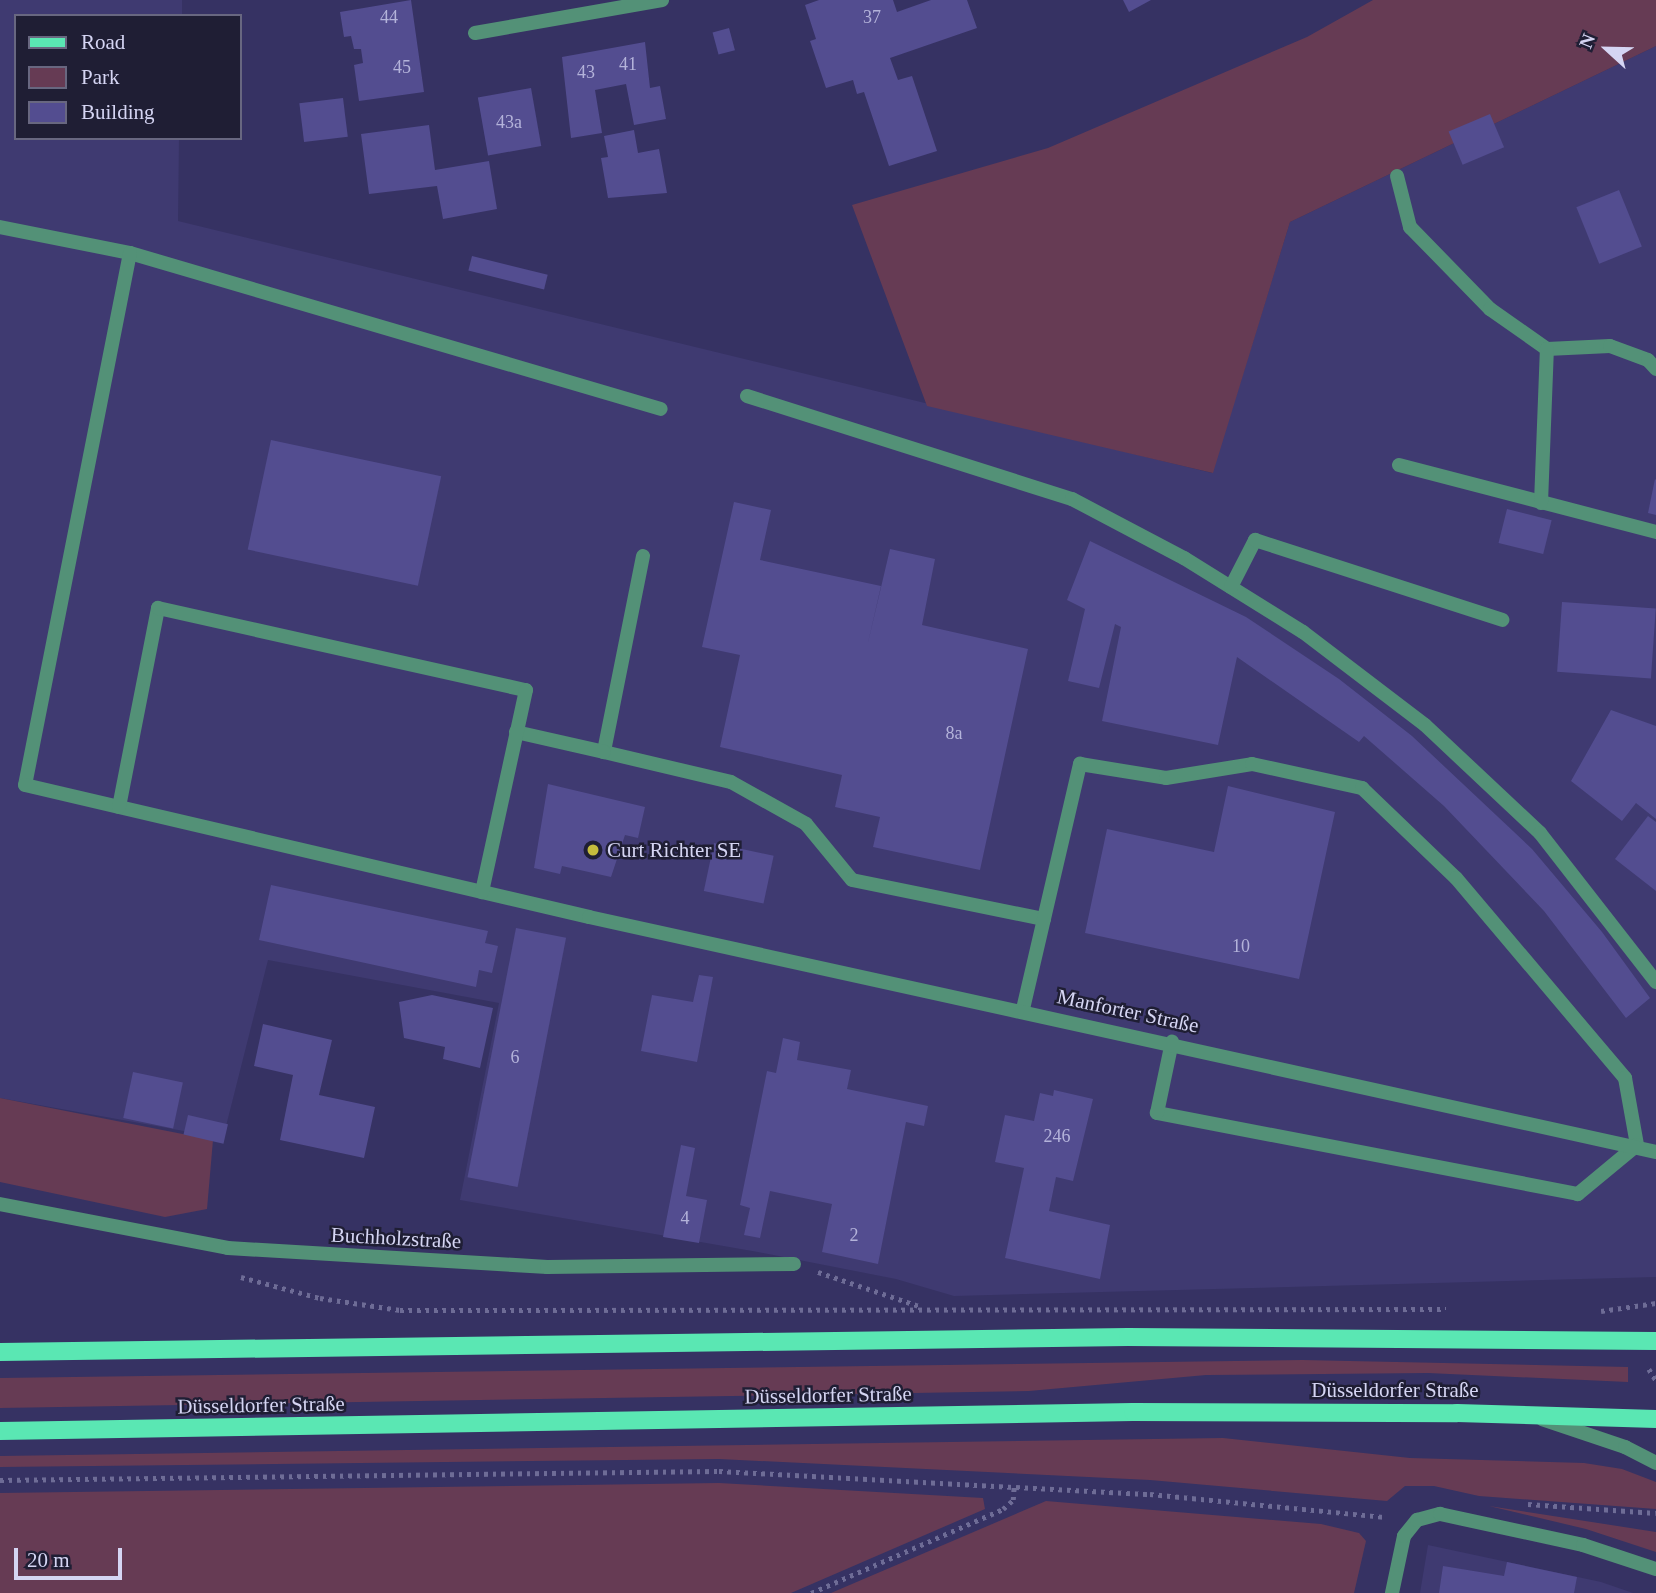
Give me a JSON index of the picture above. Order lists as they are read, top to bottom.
{
  "streets": {
    "main road": ["Düsseldorfer Straße"],
    "street": ["Manforter Straße", "Buchholzstraße"]
  },
  "places": ["Curt Richter SE"],
  "house_numbers": [
    "44",
    "37",
    "41",
    "45",
    "43",
    "43a",
    "8a",
    "10",
    "6",
    "246",
    "4",
    "2"
  ],
  "legend": ["Road", "Park", "Building"],
  "scale_bar": "20 m",
  "north": "left"
}
